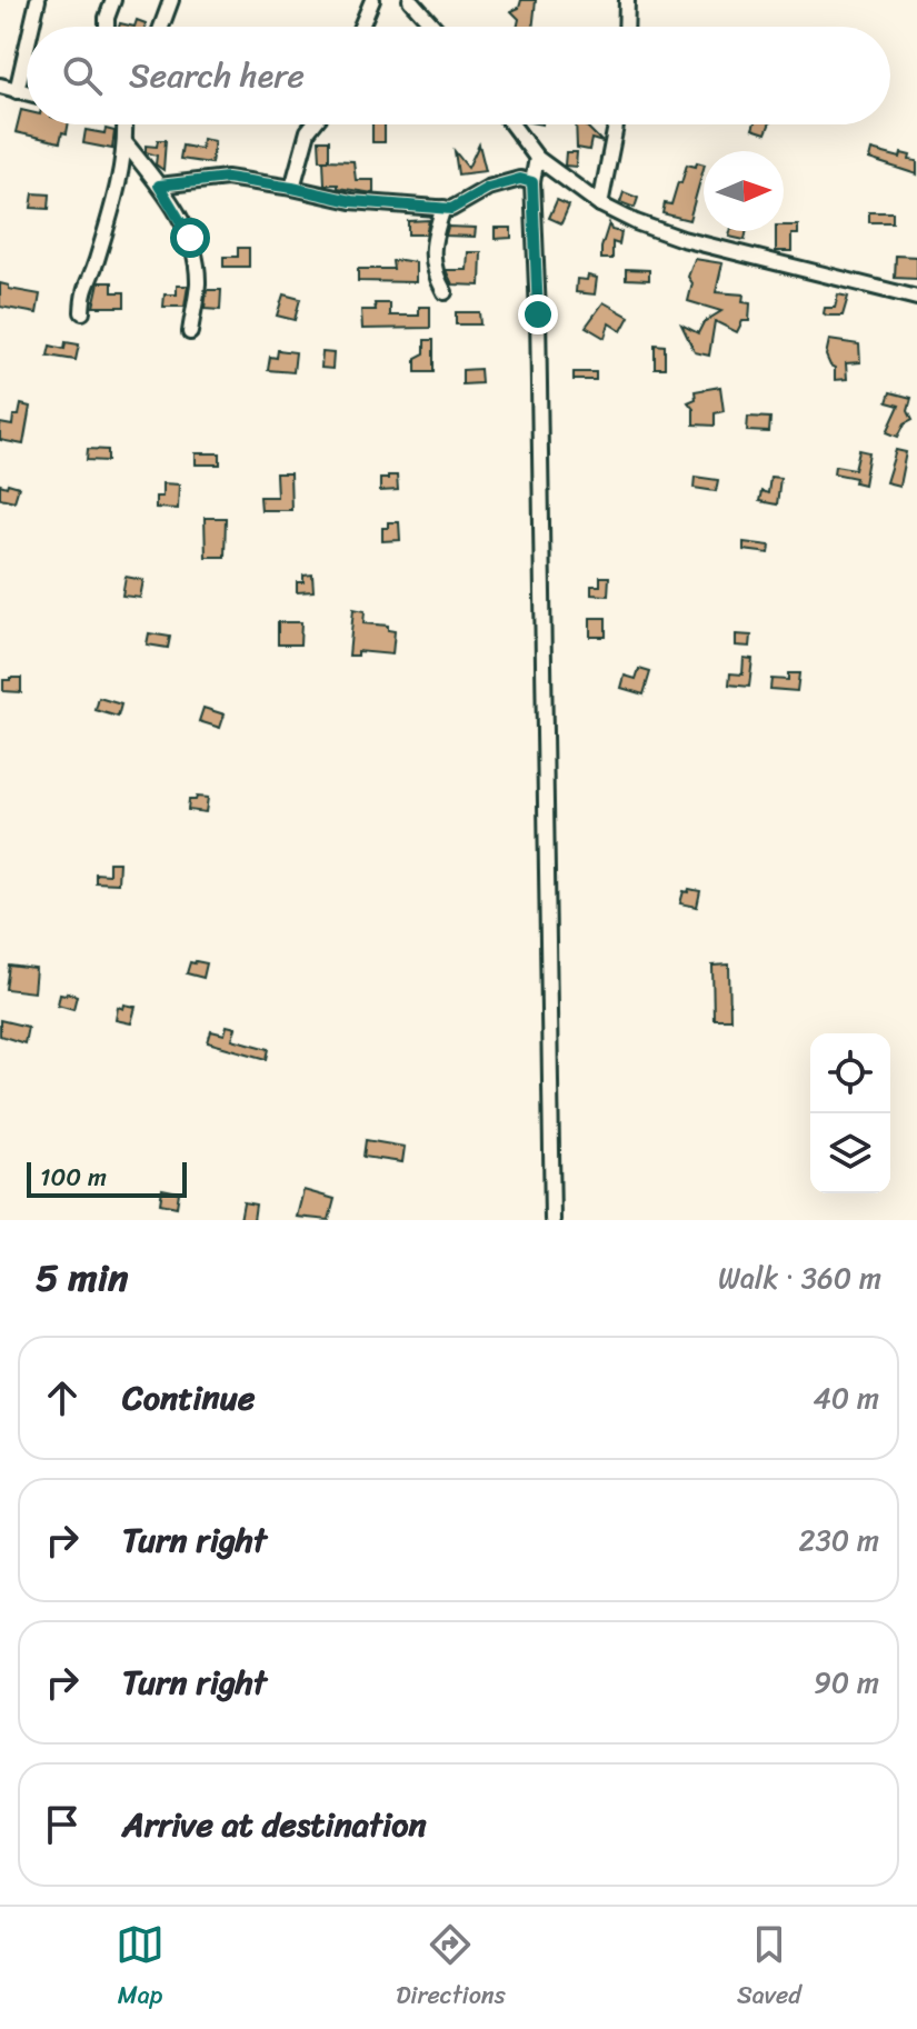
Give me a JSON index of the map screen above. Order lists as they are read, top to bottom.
{
  "scale_bar": "100 m",
  "north": "right",
  "page": {
    "search": "Search here",
    "scale": "100 m",
    "heading": ["5 min", "Walk · 360 m"],
    "list": [
      ["Continue", "40 m"],
      ["Turn right", "230 m"],
      ["Turn right", "90 m"],
      "Arrive at destination"
    ],
    "nav": ["Map", "Directions", "Saved"]
  }
}
